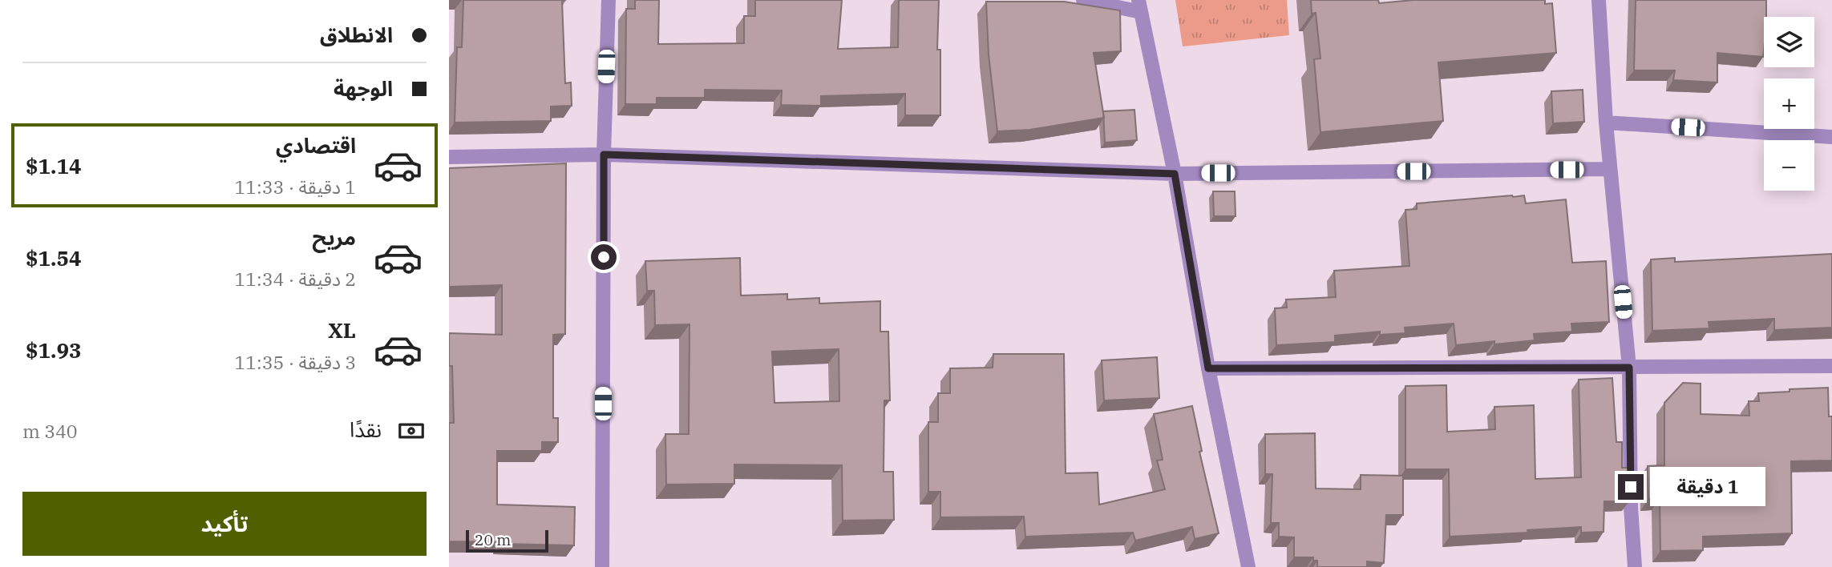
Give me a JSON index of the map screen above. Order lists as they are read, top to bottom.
{
  "scale_bar": "20 m",
  "page": {
    "banner": ["الانطلاق", "الوجهة"],
    "map_buttons": ["+", "−"],
    "list": [
      {
        "name": "اقتصادي",
        "note": "1 دقيقة · 11:33",
        "value": "$1.14"
      },
      {
        "name": "مريح",
        "note": "2 دقيقة · 11:34",
        "value": "$1.54"
      },
      {
        "name": "XL",
        "note": "3 دقيقة · 11:35",
        "value": "$1.93"
      }
    ],
    "pay": ["نقدًا", "340 m"],
    "bubble": "1 دقيقة",
    "buttons": "تأكيد",
    "scale": "20 m"
  }
}
